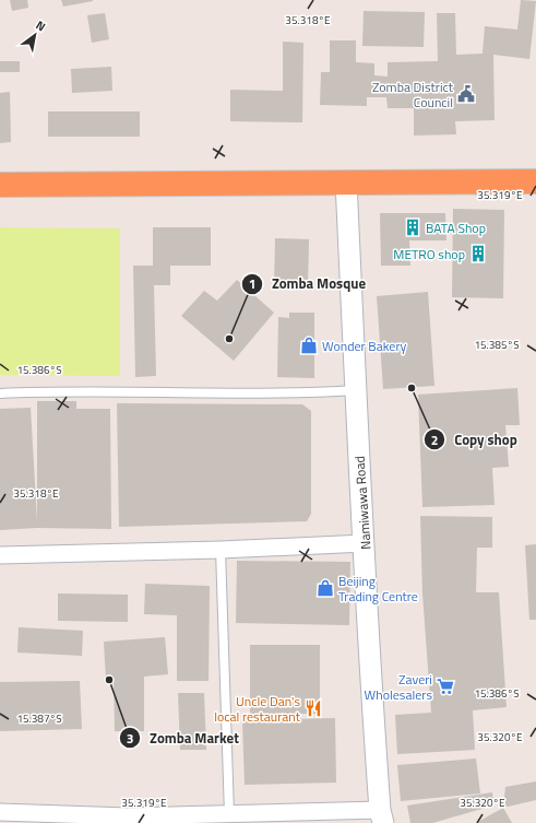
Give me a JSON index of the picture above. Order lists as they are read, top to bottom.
{
  "streets": {
    "street": ["Namiwawa Road"]
  },
  "places": {
    "public building": ["Zomba District Council"],
    "building": ["BATA Shop", "METRO shop"],
    "other": ["Zomba Mosque", "Copy shop", "Zomba Market"],
    "shop": ["Wonder Bakery", "Beijing Trading Centre"],
    "supermarket": ["Zaveri Wholesalers"],
    "restaurant": ["Uncle Dan's local restaurant"]
  },
  "north": "top right",
  "coordinates": [
    "35.318°E",
    "35.319°E",
    "15.385°S",
    "15.386°S",
    "15.387°S",
    "35.320°E"
  ]
}
